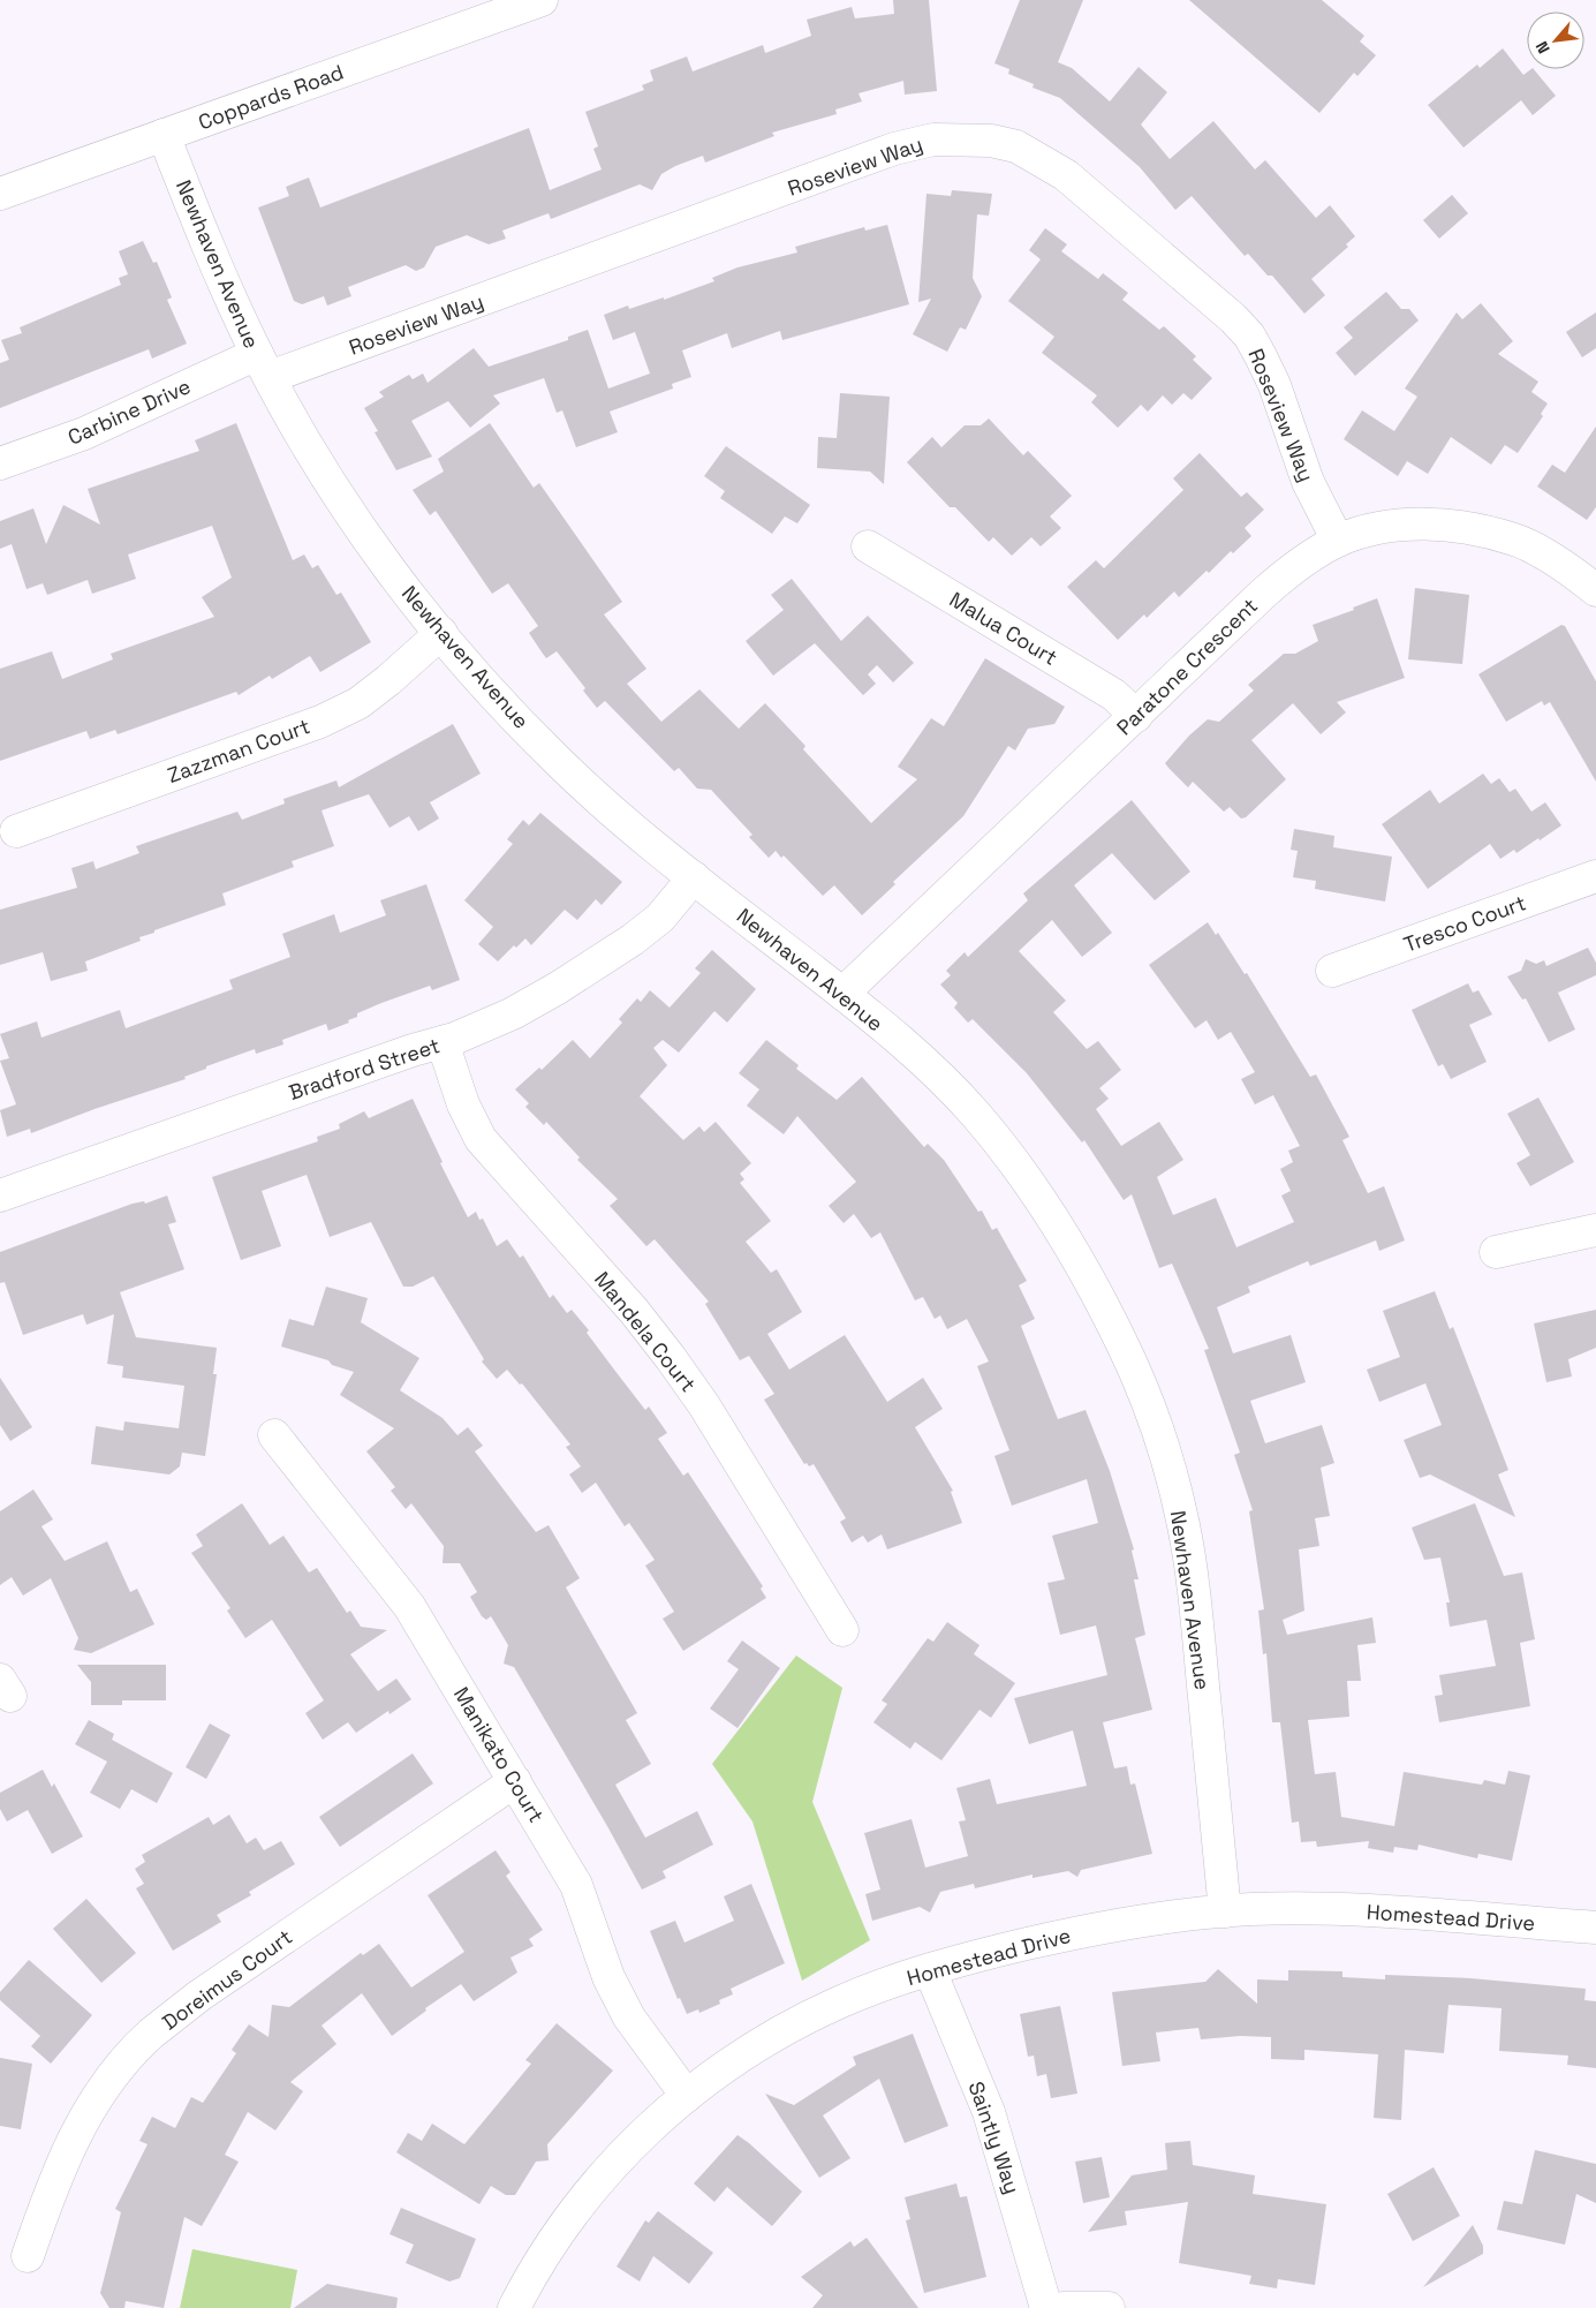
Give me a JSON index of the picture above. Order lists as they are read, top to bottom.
{
  "streets": {
    "street": [
      "Coppards Road",
      "Roseview Way",
      "Newhaven Avenue",
      "Carbine Drive",
      "Malua Court",
      "Paratone Crescent",
      "Zazzman Court",
      "Tresco Court",
      "Bradford Street",
      "Mandela Court",
      "Manikato Court",
      "Homestead Drive",
      "Doreimus Court",
      "Saintly Way"
    ]
  },
  "crossings": [
    ["Coppards Road", "Newhaven Avenue"],
    ["Roseview Way", "Newhaven Avenue"],
    ["Roseview Way", "Carbine Drive"],
    ["Roseview Way", "Paratone Crescent"],
    ["Newhaven Avenue", "Carbine Drive"],
    ["Newhaven Avenue", "Paratone Crescent"],
    ["Newhaven Avenue", "Zazzman Court"],
    ["Newhaven Avenue", "Bradford Street"],
    ["Newhaven Avenue", "Homestead Drive"],
    ["Malua Court", "Paratone Crescent"],
    ["Bradford Street", "Mandela Court"],
    ["Manikato Court", "Homestead Drive"],
    ["Manikato Court", "Doreimus Court"],
    ["Homestead Drive", "Saintly Way"]
  ],
  "north": "bottom left"
}
